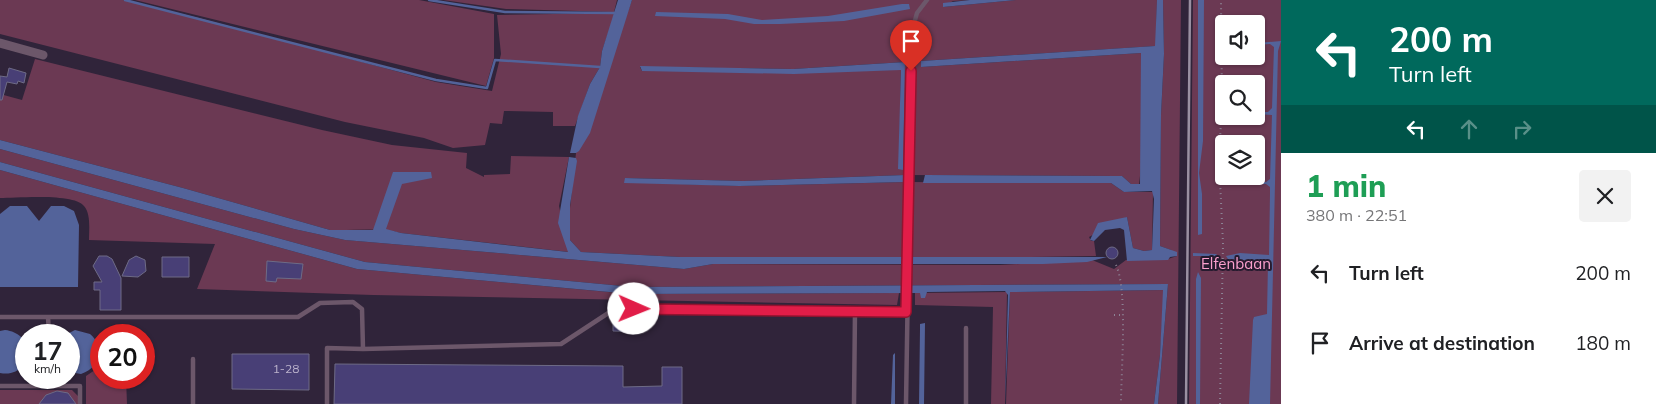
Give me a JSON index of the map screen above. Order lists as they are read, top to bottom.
{
  "parks": ["Elfenbaan"],
  "house_numbers": ["1-28"],
  "page": {
    "turn": ["200 m", "Turn left"],
    "heading": ["1 min", "380 m · 22:51"],
    "list": [
      {
        "name": "Turn left",
        "value": "200 m"
      },
      {
        "name": "Arrive at destination",
        "value": "180 m"
      }
    ],
    "speed": "17 km/h",
    "limit": "20"
  }
}
